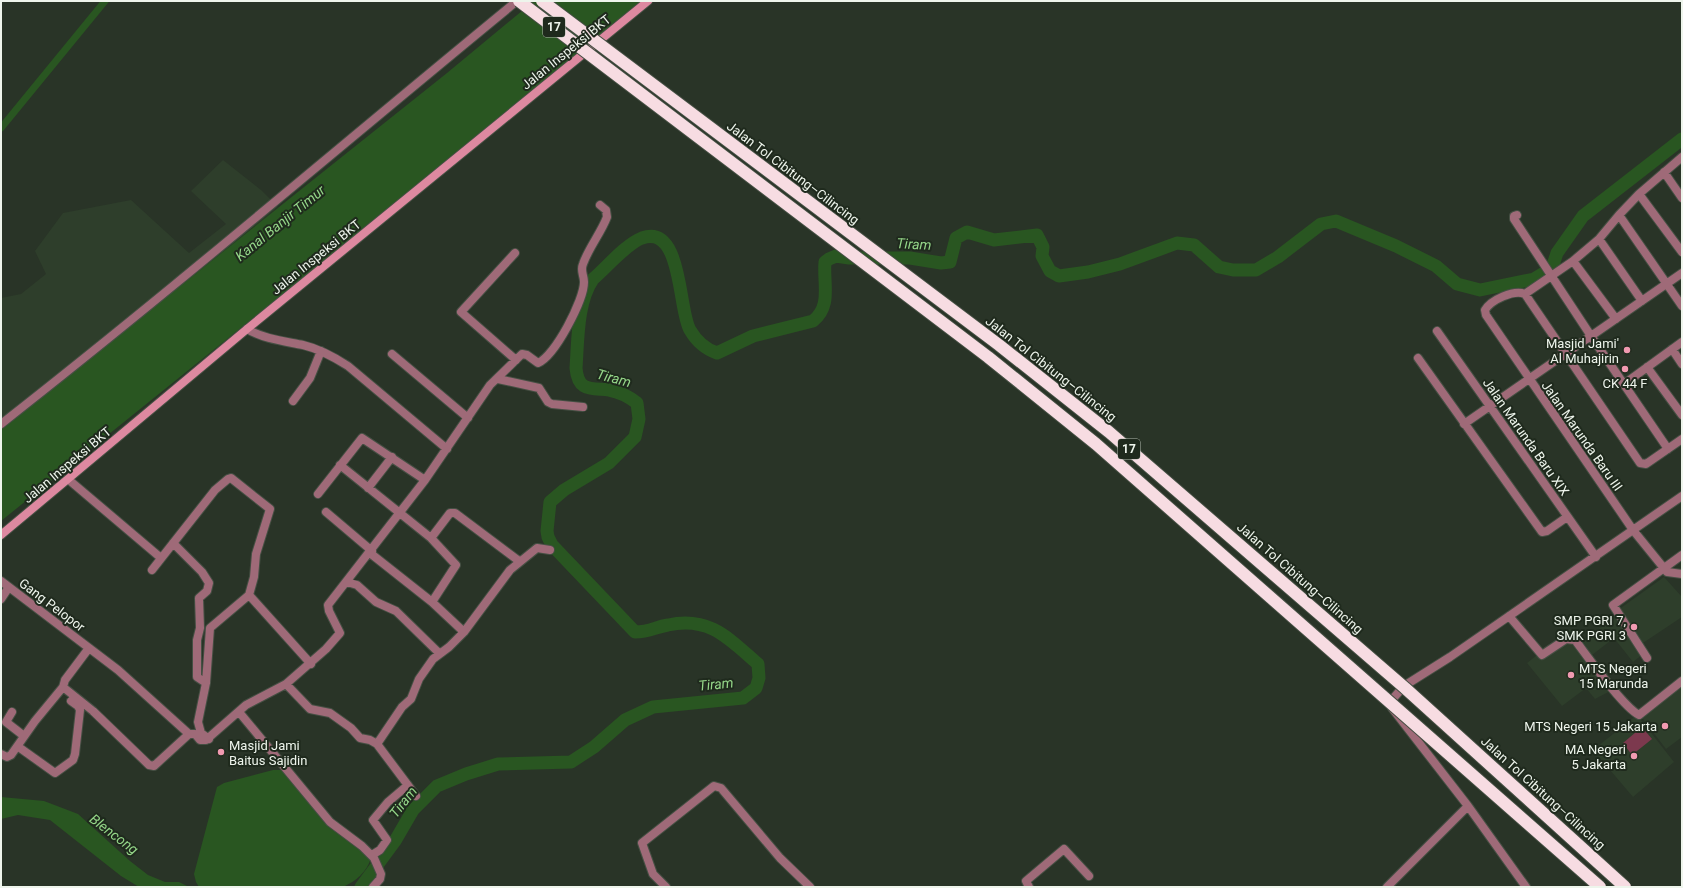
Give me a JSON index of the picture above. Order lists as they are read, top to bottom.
{
  "streets": {
    "highway": ["17", "Jalan Tol Cibitung–Cilincing"],
    "street": [
      "Jalan Inspeksi BKT",
      "Jalan Marunda Baru III",
      "Jalan Marunda Baru XIX",
      "Gang Pelopor"
    ]
  },
  "water": ["Kanal Banjir Timur", "Tiram", "Blencong"],
  "places": [
    "Masjid Jami' Al Muhajirin",
    "CK 44 F",
    "SMP PGRI 7, SMK PGRI 3",
    "MTS Negeri 15 Marunda",
    "MTS Negeri 15 Jakarta",
    "Masjid Jami Baitus Sajidin",
    "MA Negeri 5 Jakarta"
  ]
}
